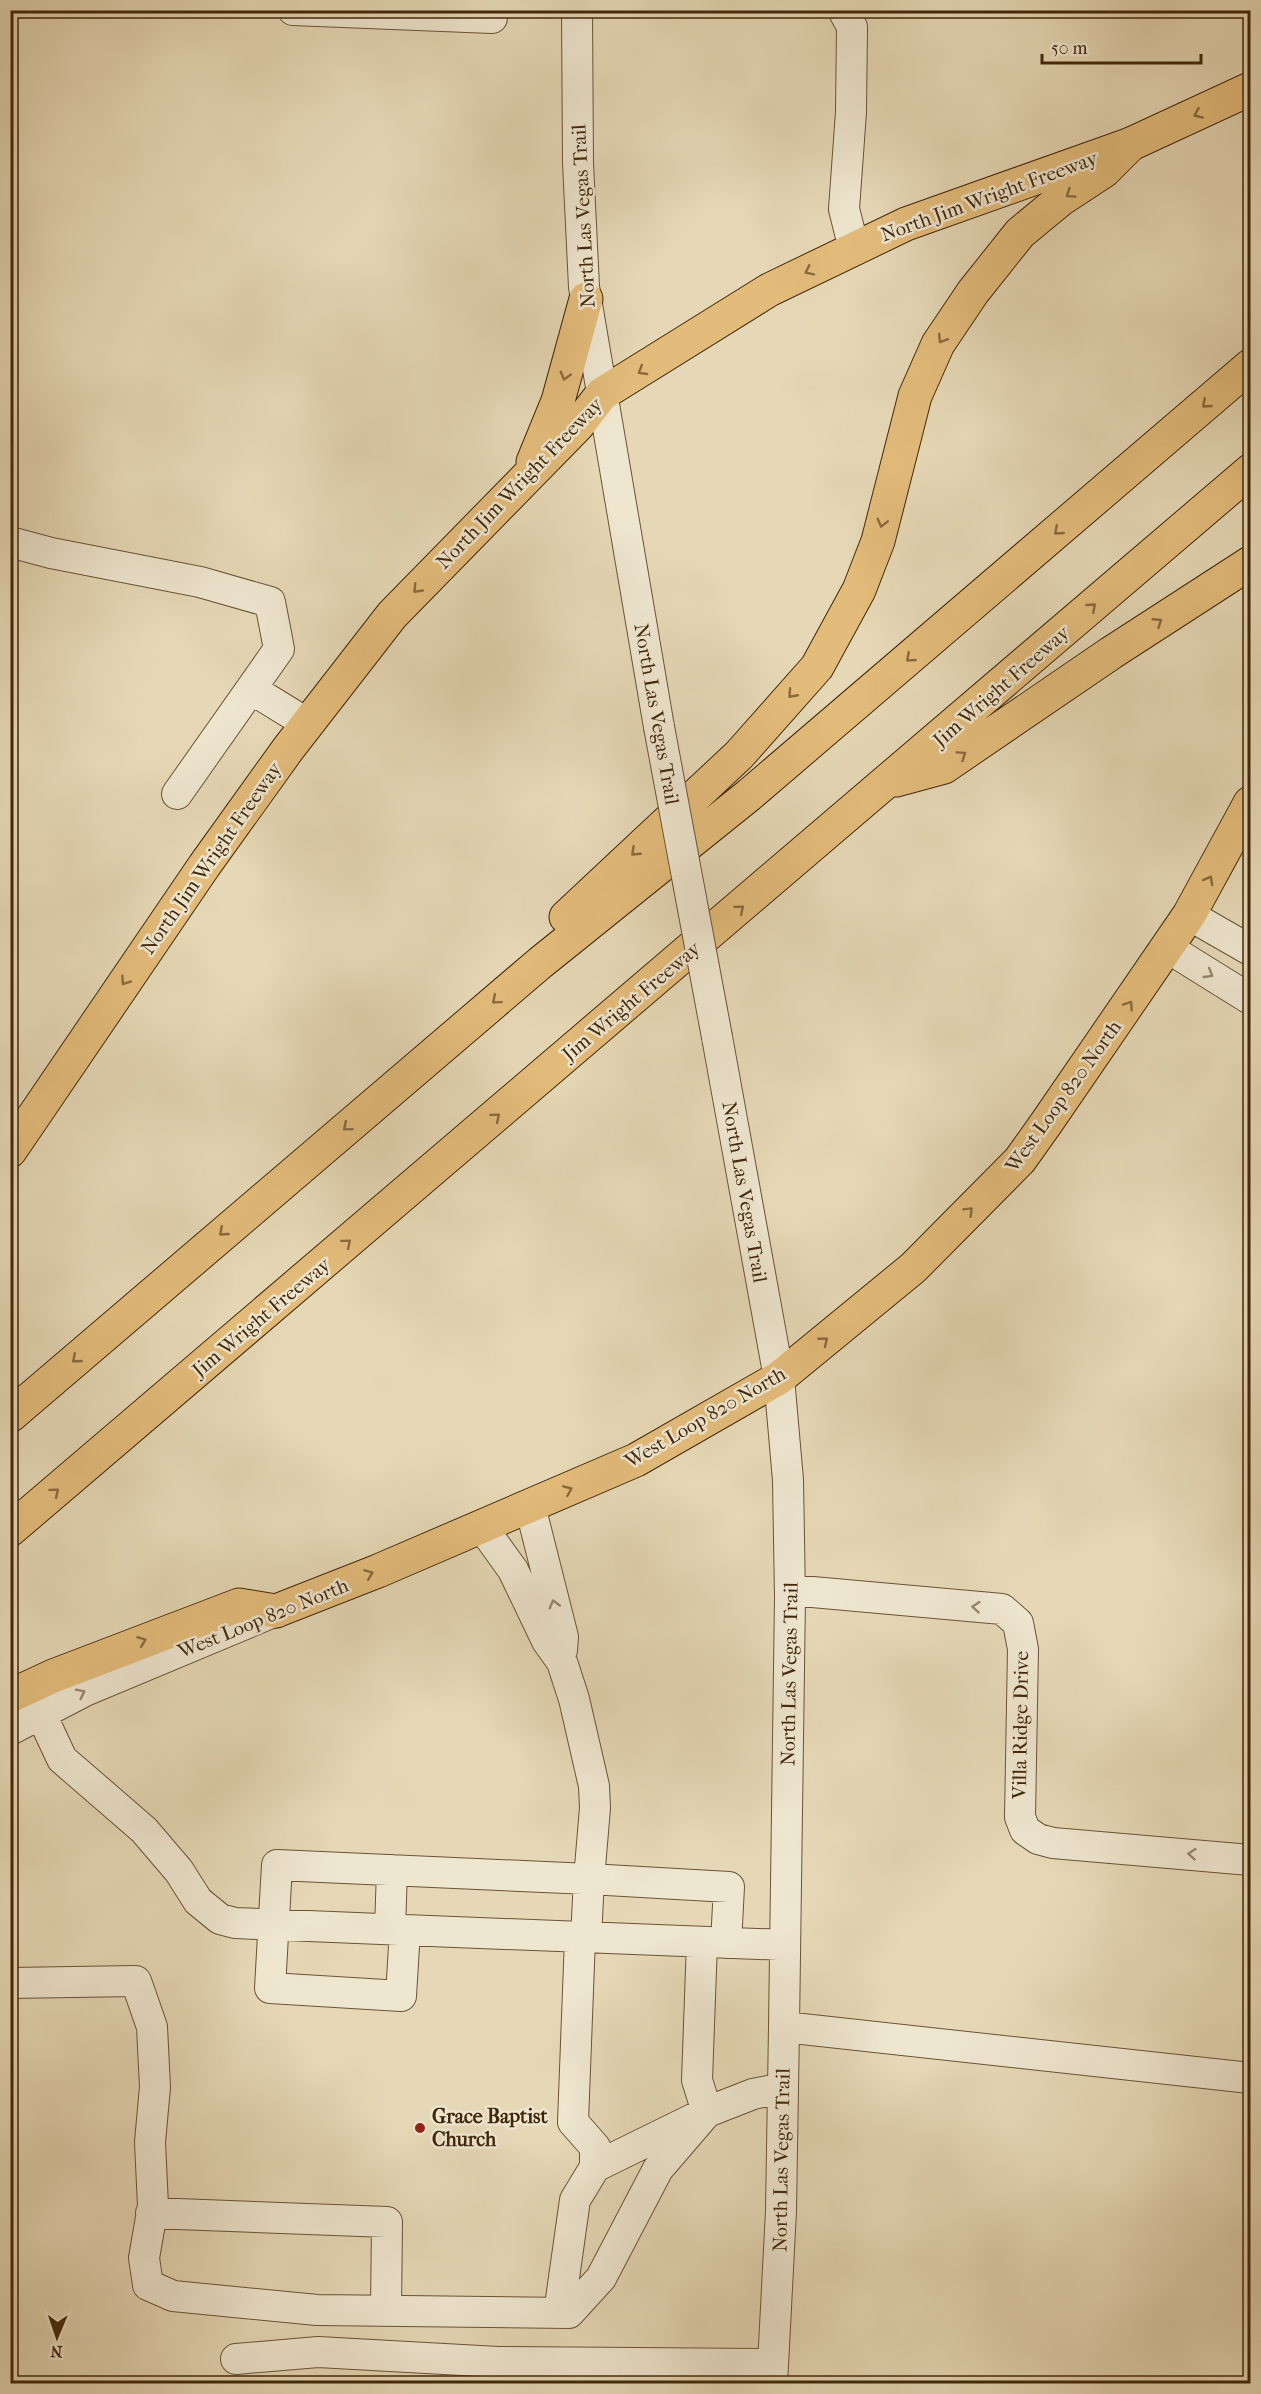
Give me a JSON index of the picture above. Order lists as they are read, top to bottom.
{
  "streets": {
    "main road": ["North Jim Wright Freeway", "Jim Wright Freeway", "West Loop 820 North"],
    "street": ["North Las Vegas Trail", "Villa Ridge Drive"]
  },
  "crossings": [
    ["North Jim Wright Freeway", "North Las Vegas Trail"],
    ["North Las Vegas Trail", "West Loop 820 North"],
    ["North Las Vegas Trail", "Villa Ridge Drive"]
  ],
  "one_way": ["West Loop 820 North"],
  "places": ["Grace Baptist Church"],
  "scale_bar": "50 m",
  "north": "bottom"
}
